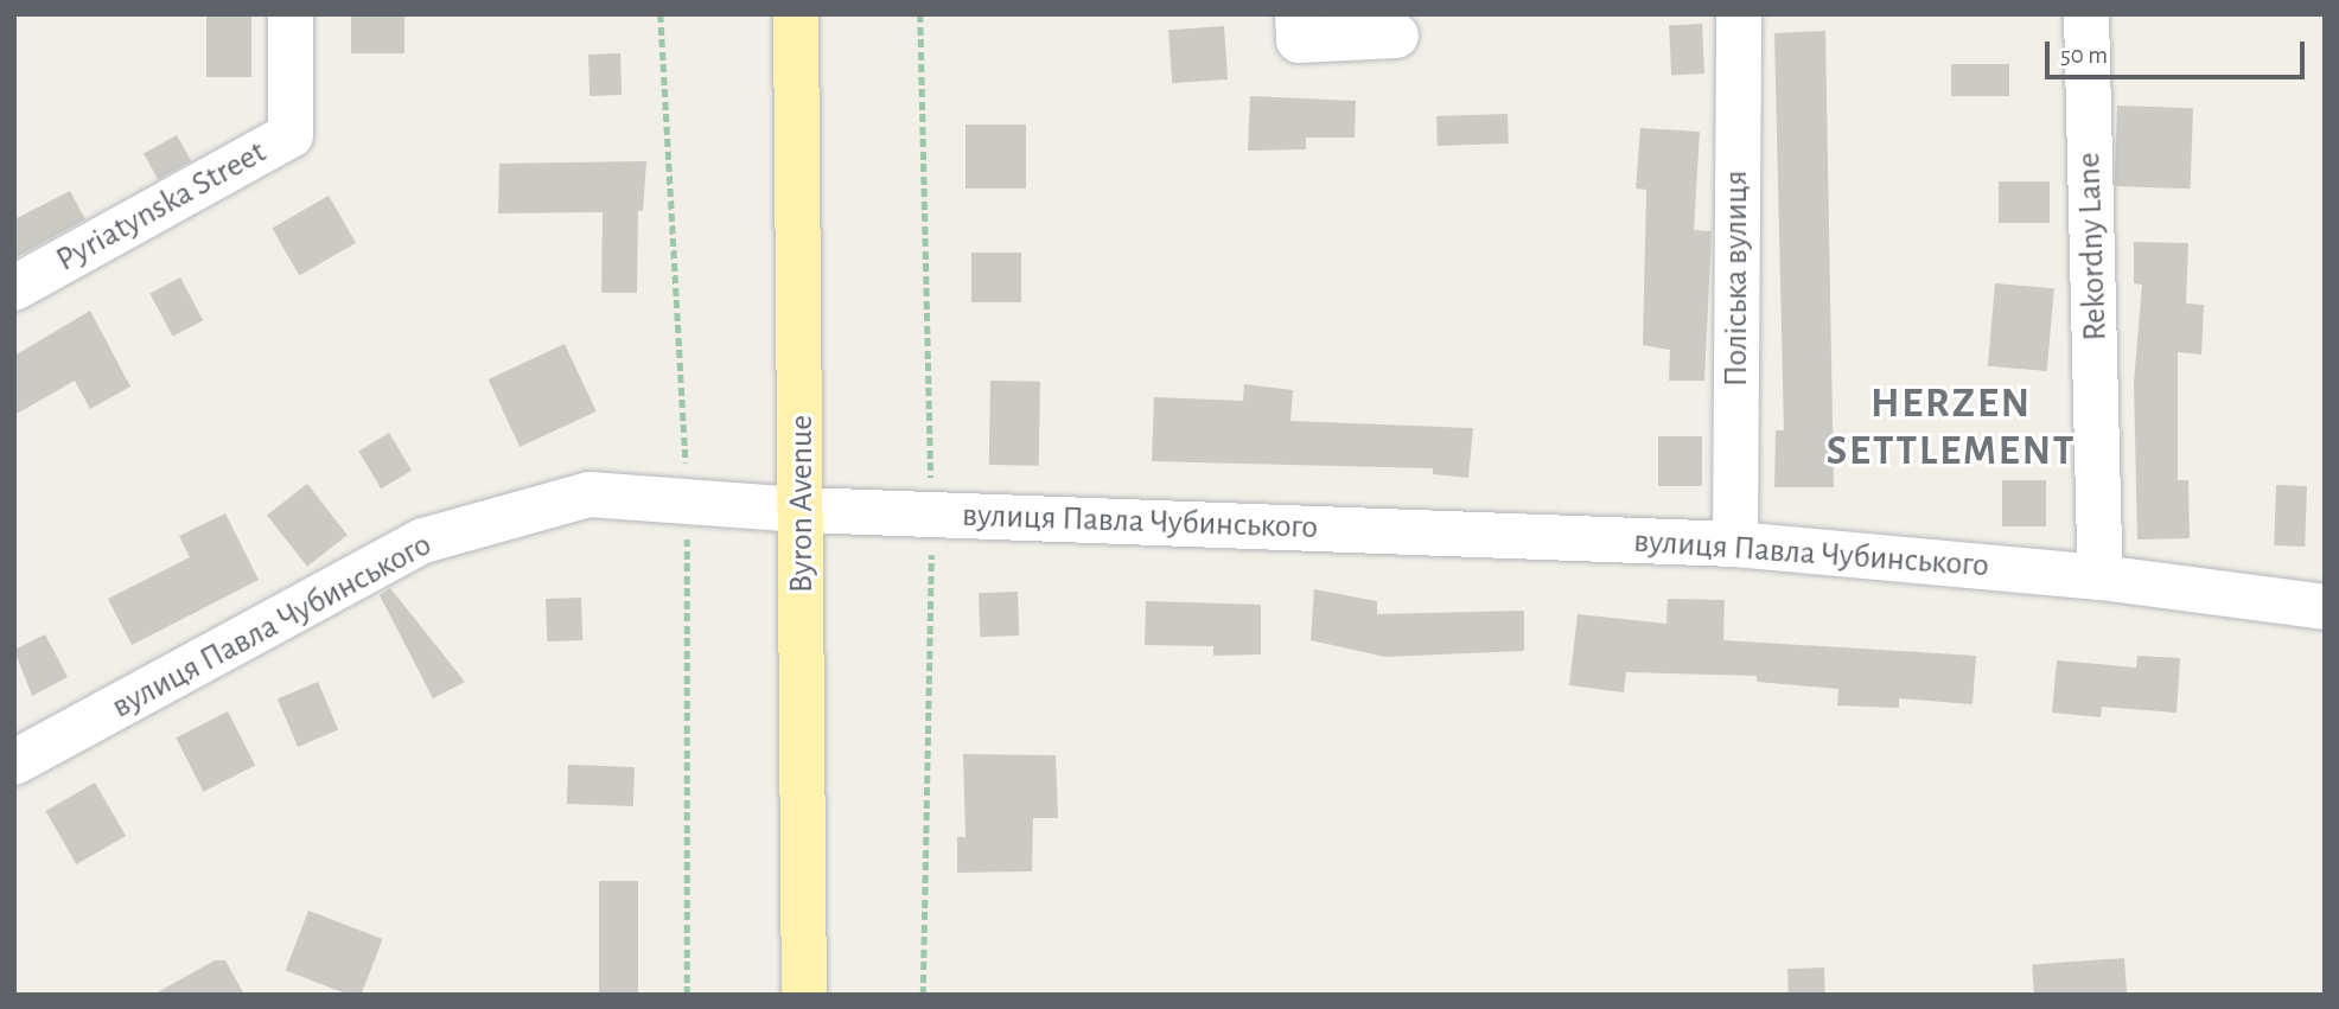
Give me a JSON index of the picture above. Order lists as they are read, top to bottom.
{
  "streets": {
    "main road": ["Byron Avenue"],
    "street": [
      "Pyriatynska Street",
      "Rekordny Lane",
      "Поліська вулиця",
      "вулиця Павла Чубинського"
    ]
  },
  "crossings": [
    ["Rekordny Lane", "вулиця Павла Чубинського"],
    ["Поліська вулиця", "вулиця Павла Чубинського"],
    ["Byron Avenue", "вулиця Павла Чубинського"]
  ],
  "districts": ["HERZEN SETTLEMENT"],
  "scale_bar": "50 m"
}
